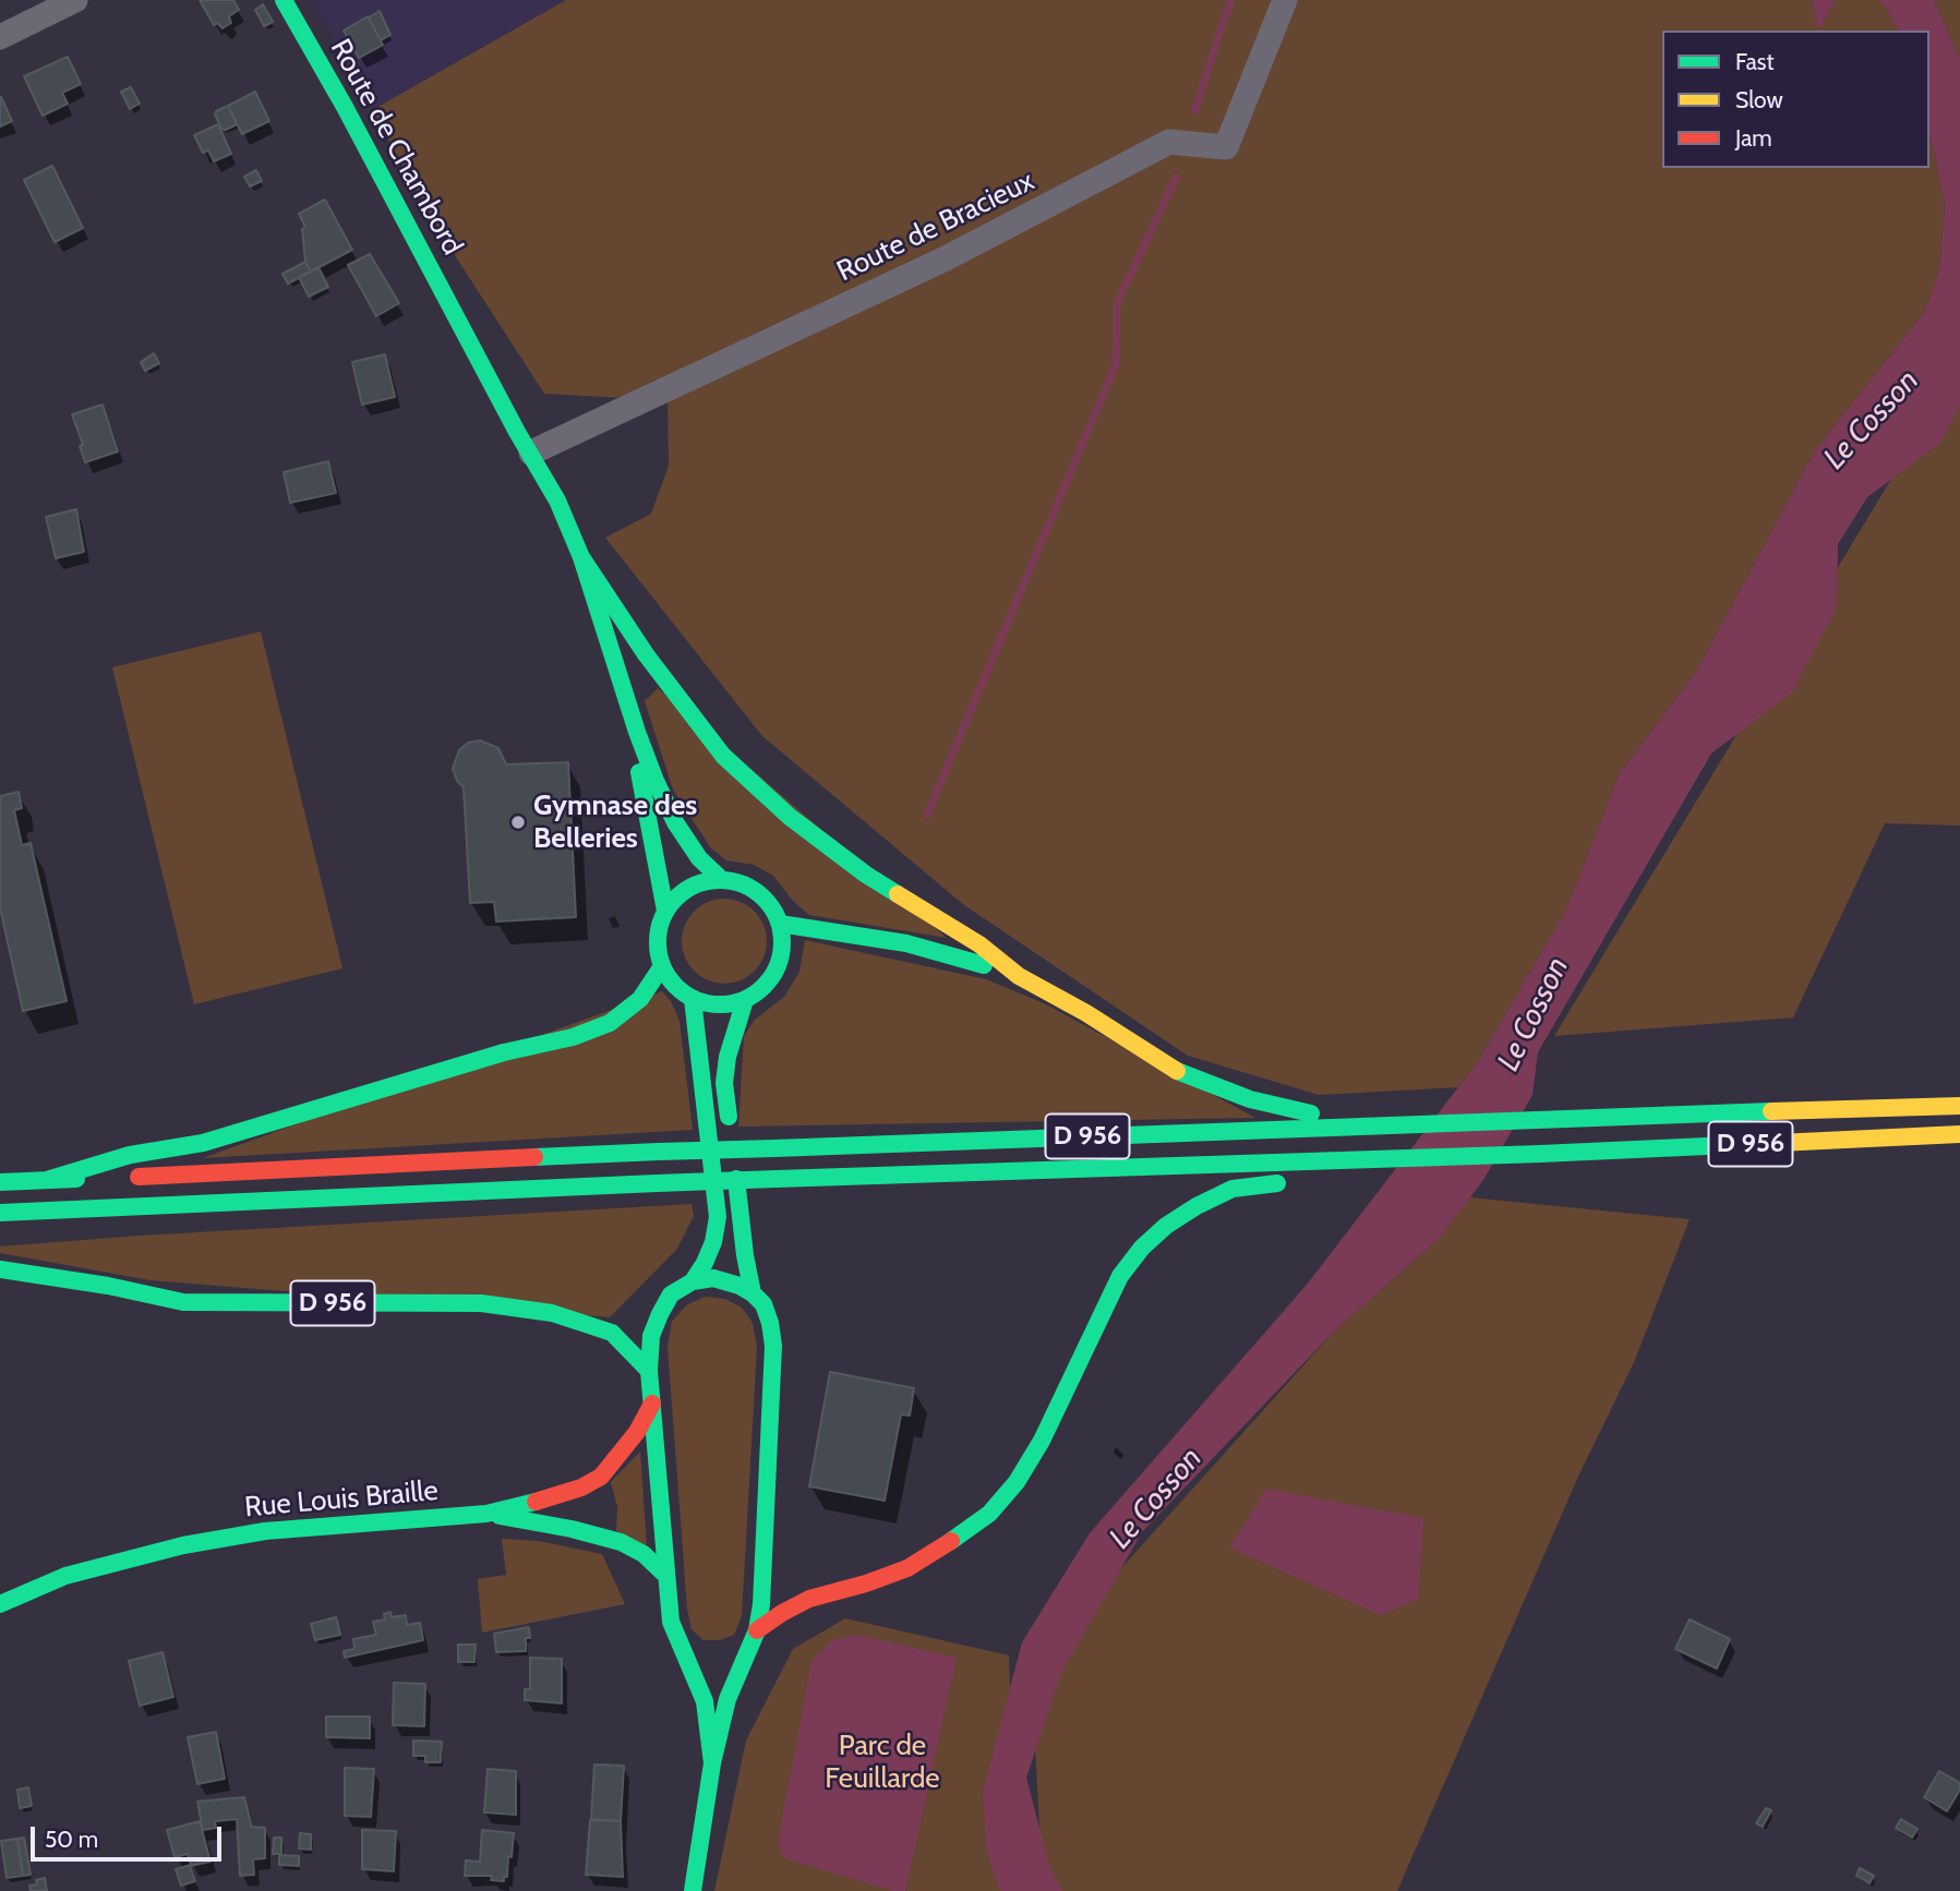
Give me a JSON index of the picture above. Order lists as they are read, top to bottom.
{
  "streets": {
    "main road": ["Route de Chambord", "D 956", "Rue Louis Braille"],
    "street": ["Route de Bracieux"]
  },
  "crossings": [
    ["Route de Chambord", "Route de Bracieux"],
    ["Route de Chambord", "D 956"]
  ],
  "water": ["Le Cosson"],
  "parks": ["Parc de Feuillarde"],
  "places": ["Gymnase des Belleries"],
  "legend": ["Fast", "Slow", "Jam"],
  "scale_bar": "50 m"
}
